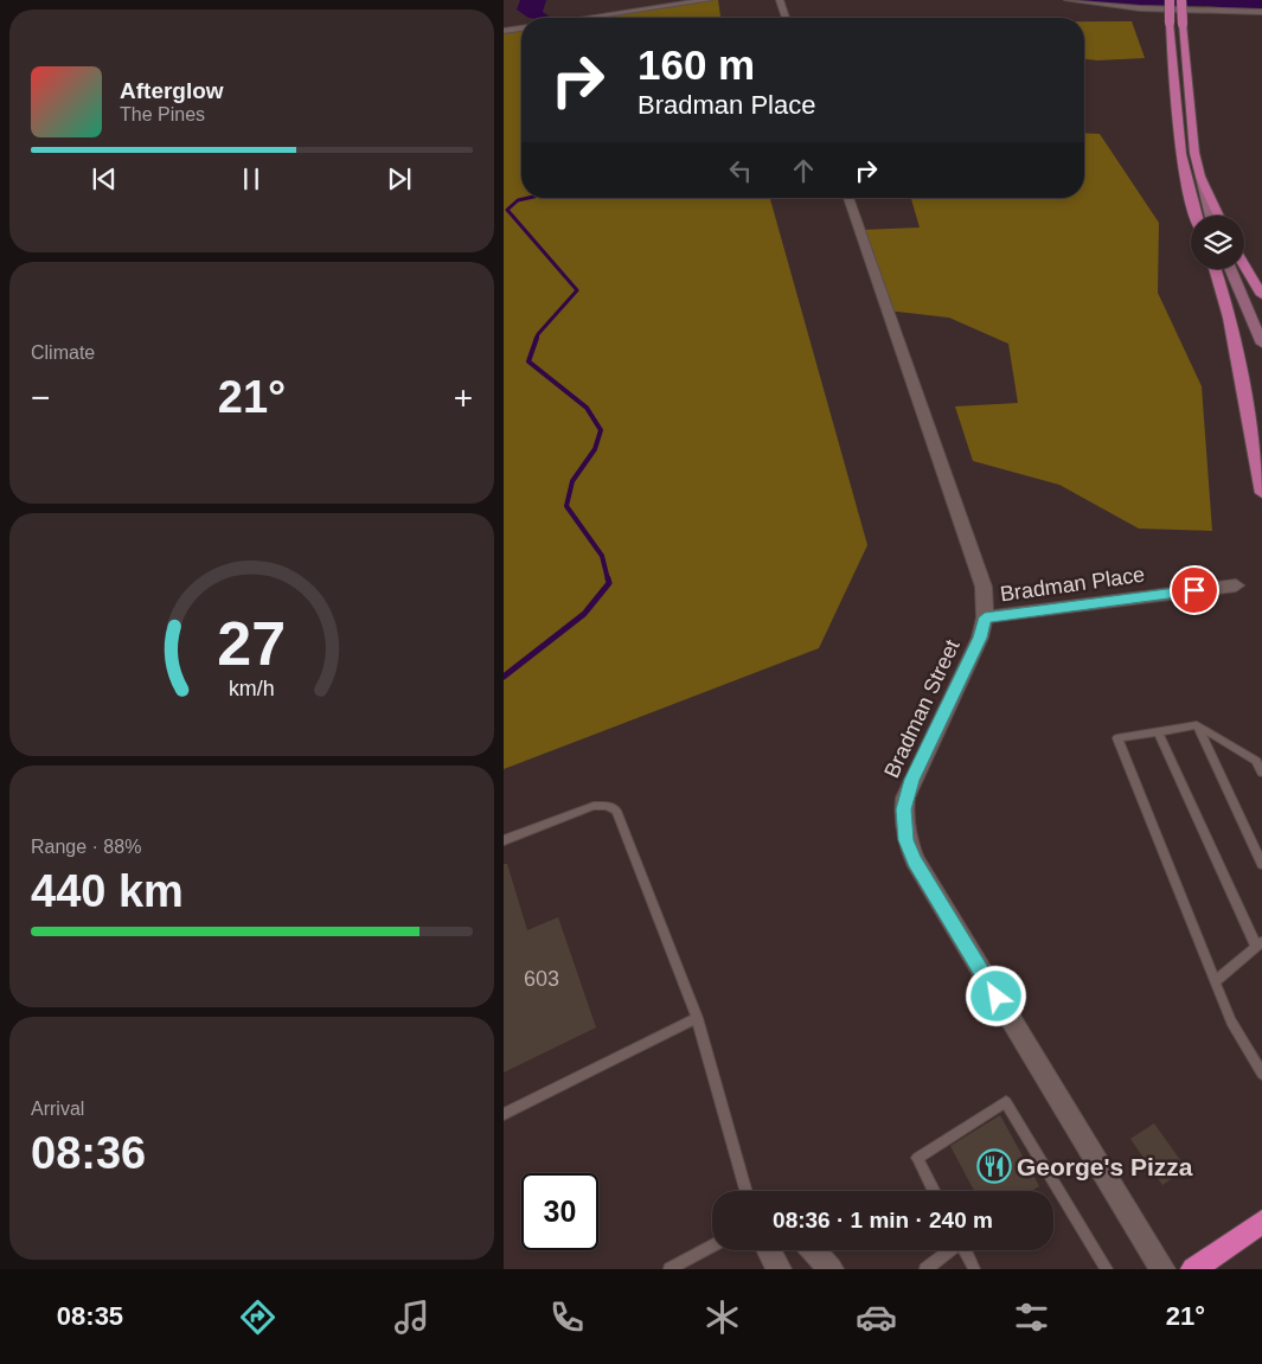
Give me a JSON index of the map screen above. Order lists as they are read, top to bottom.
{
  "streets": {
    "street": ["Bradman Place", "Bradman Street"]
  },
  "crossings": [
    ["Bradman Place", "Bradman Street"]
  ],
  "places": {
    "restaurant": ["George's Pizza"]
  },
  "house_numbers": ["603"],
  "page": {
    "turn": ["160 m", "Bradman Place"],
    "song": ["Afterglow", "The Pines"],
    "tile": [
      "Climate",
      ["Range · 88%", "440 km"],
      ["Arrival", "08:36"]
    ],
    "heat": ["−", "21°", "+"],
    "limit": "30",
    "trip": "08:36 · 1 min · 240 m",
    "tabs": ["08:35", "21°"],
    "gauge": ["27", "km/h"]
  }
}
